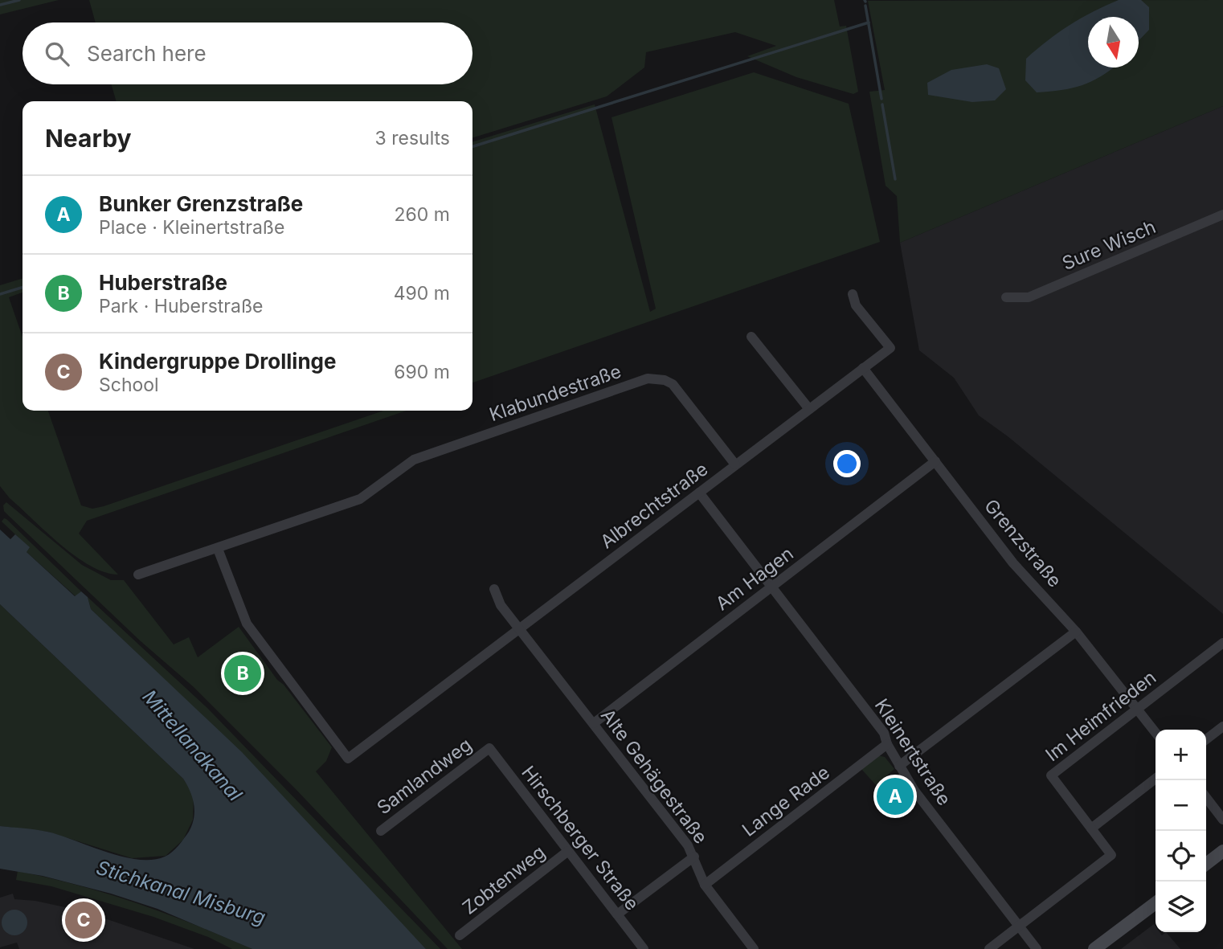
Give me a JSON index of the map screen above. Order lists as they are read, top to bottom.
{
  "streets": {
    "street": [
      "Sure Wisch",
      "Klabundestraße",
      "Albrechtstraße",
      "Grenzstraße",
      "Am Hagen",
      "Im Heimfrieden",
      "Kleinertstraße",
      "Samlandweg",
      "Alte Gehägestraße",
      "Lange Rade",
      "Hirschberger Straße",
      "Zobtenweg"
    ]
  },
  "crossings": [
    ["Klabundestraße", "Albrechtstraße"],
    ["Albrechtstraße", "Grenzstraße"],
    ["Albrechtstraße", "Kleinertstraße"],
    ["Albrechtstraße", "Alte Gehägestraße"],
    ["Grenzstraße", "Am Hagen"],
    ["Grenzstraße", "Im Heimfrieden"],
    ["Am Hagen", "Kleinertstraße"],
    ["Am Hagen", "Alte Gehägestraße"],
    ["Kleinertstraße", "Lange Rade"],
    ["Samlandweg", "Hirschberger Straße"],
    ["Alte Gehägestraße", "Lange Rade"],
    ["Hirschberger Straße", "Zobtenweg"]
  ],
  "water": ["Mittellandkanal", "Stichkanal Misburg"],
  "north": "bottom",
  "page": {
    "search": "Search here",
    "heading": ["Nearby", "3 results"],
    "list": [
      {
        "mark": "A",
        "name": "Bunker Grenzstraße",
        "note": "Place · Kleinertstraße",
        "value": "260 m"
      },
      {
        "mark": "B",
        "name": "Huberstraße",
        "note": "Park · Huberstraße",
        "value": "490 m"
      },
      {
        "mark": "C",
        "name": "Kindergruppe Drollinge",
        "note": "School",
        "value": "690 m"
      }
    ],
    "pins": ["B", "A", "C"],
    "map_buttons": ["+", "−"]
  }
}
